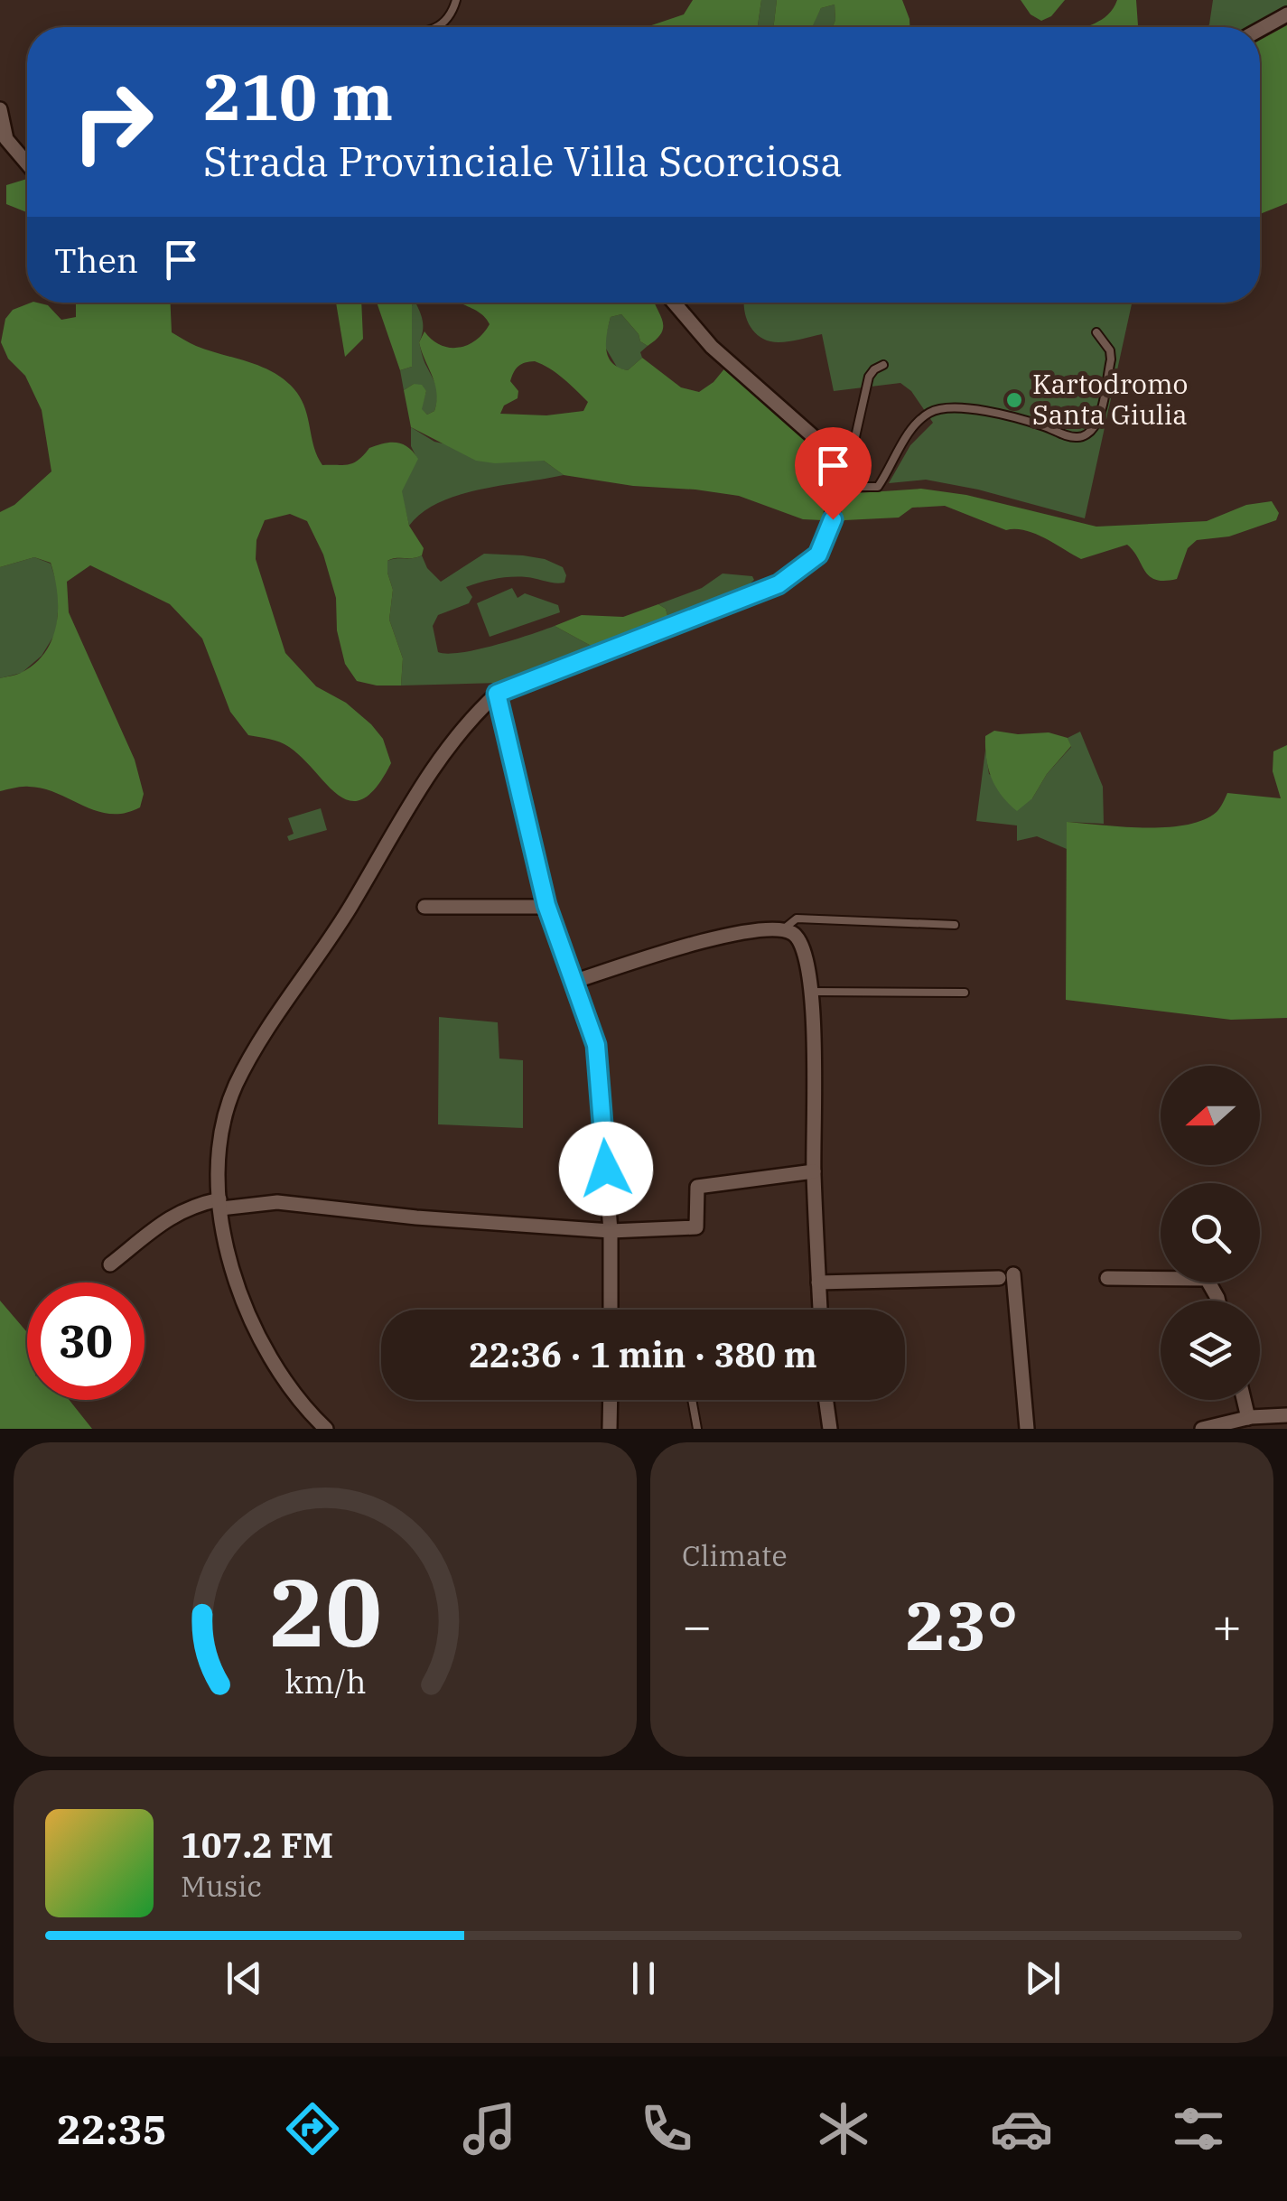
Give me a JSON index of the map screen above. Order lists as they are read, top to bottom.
{
  "places": ["Kartodromo Santa Giulia"],
  "north": "left",
  "page": {
    "turn": ["210 m", "Strada Provinciale Villa Scorciosa"],
    "then": "Then",
    "limit": "30",
    "trip": "22:36 · 1 min · 380 m",
    "tile": "Climate",
    "heat": ["−", "23°", "+"],
    "song": ["107.2 FM", "Music"],
    "tabs": "22:35",
    "gauge": ["20", "km/h"]
  }
}
